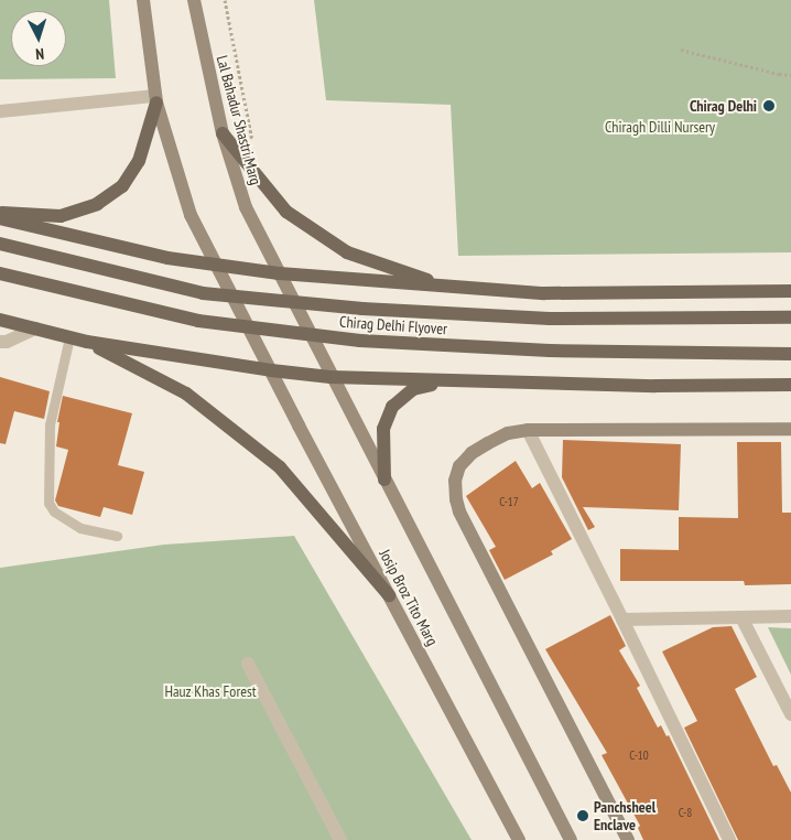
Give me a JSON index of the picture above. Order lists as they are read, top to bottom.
{
  "streets": {
    "main road": ["Lal Bahadur Shastri Marg", "Chirag Delhi Flyover", "Josip Broz Tito Marg"]
  },
  "parks": ["Chiragh Dilli Nursery", "Hauz Khas Forest"],
  "places": ["Chirag Delhi", "Panchsheel Enclave"],
  "house_numbers": ["C-17", "C-10", "C-8"],
  "north": "bottom"
}
